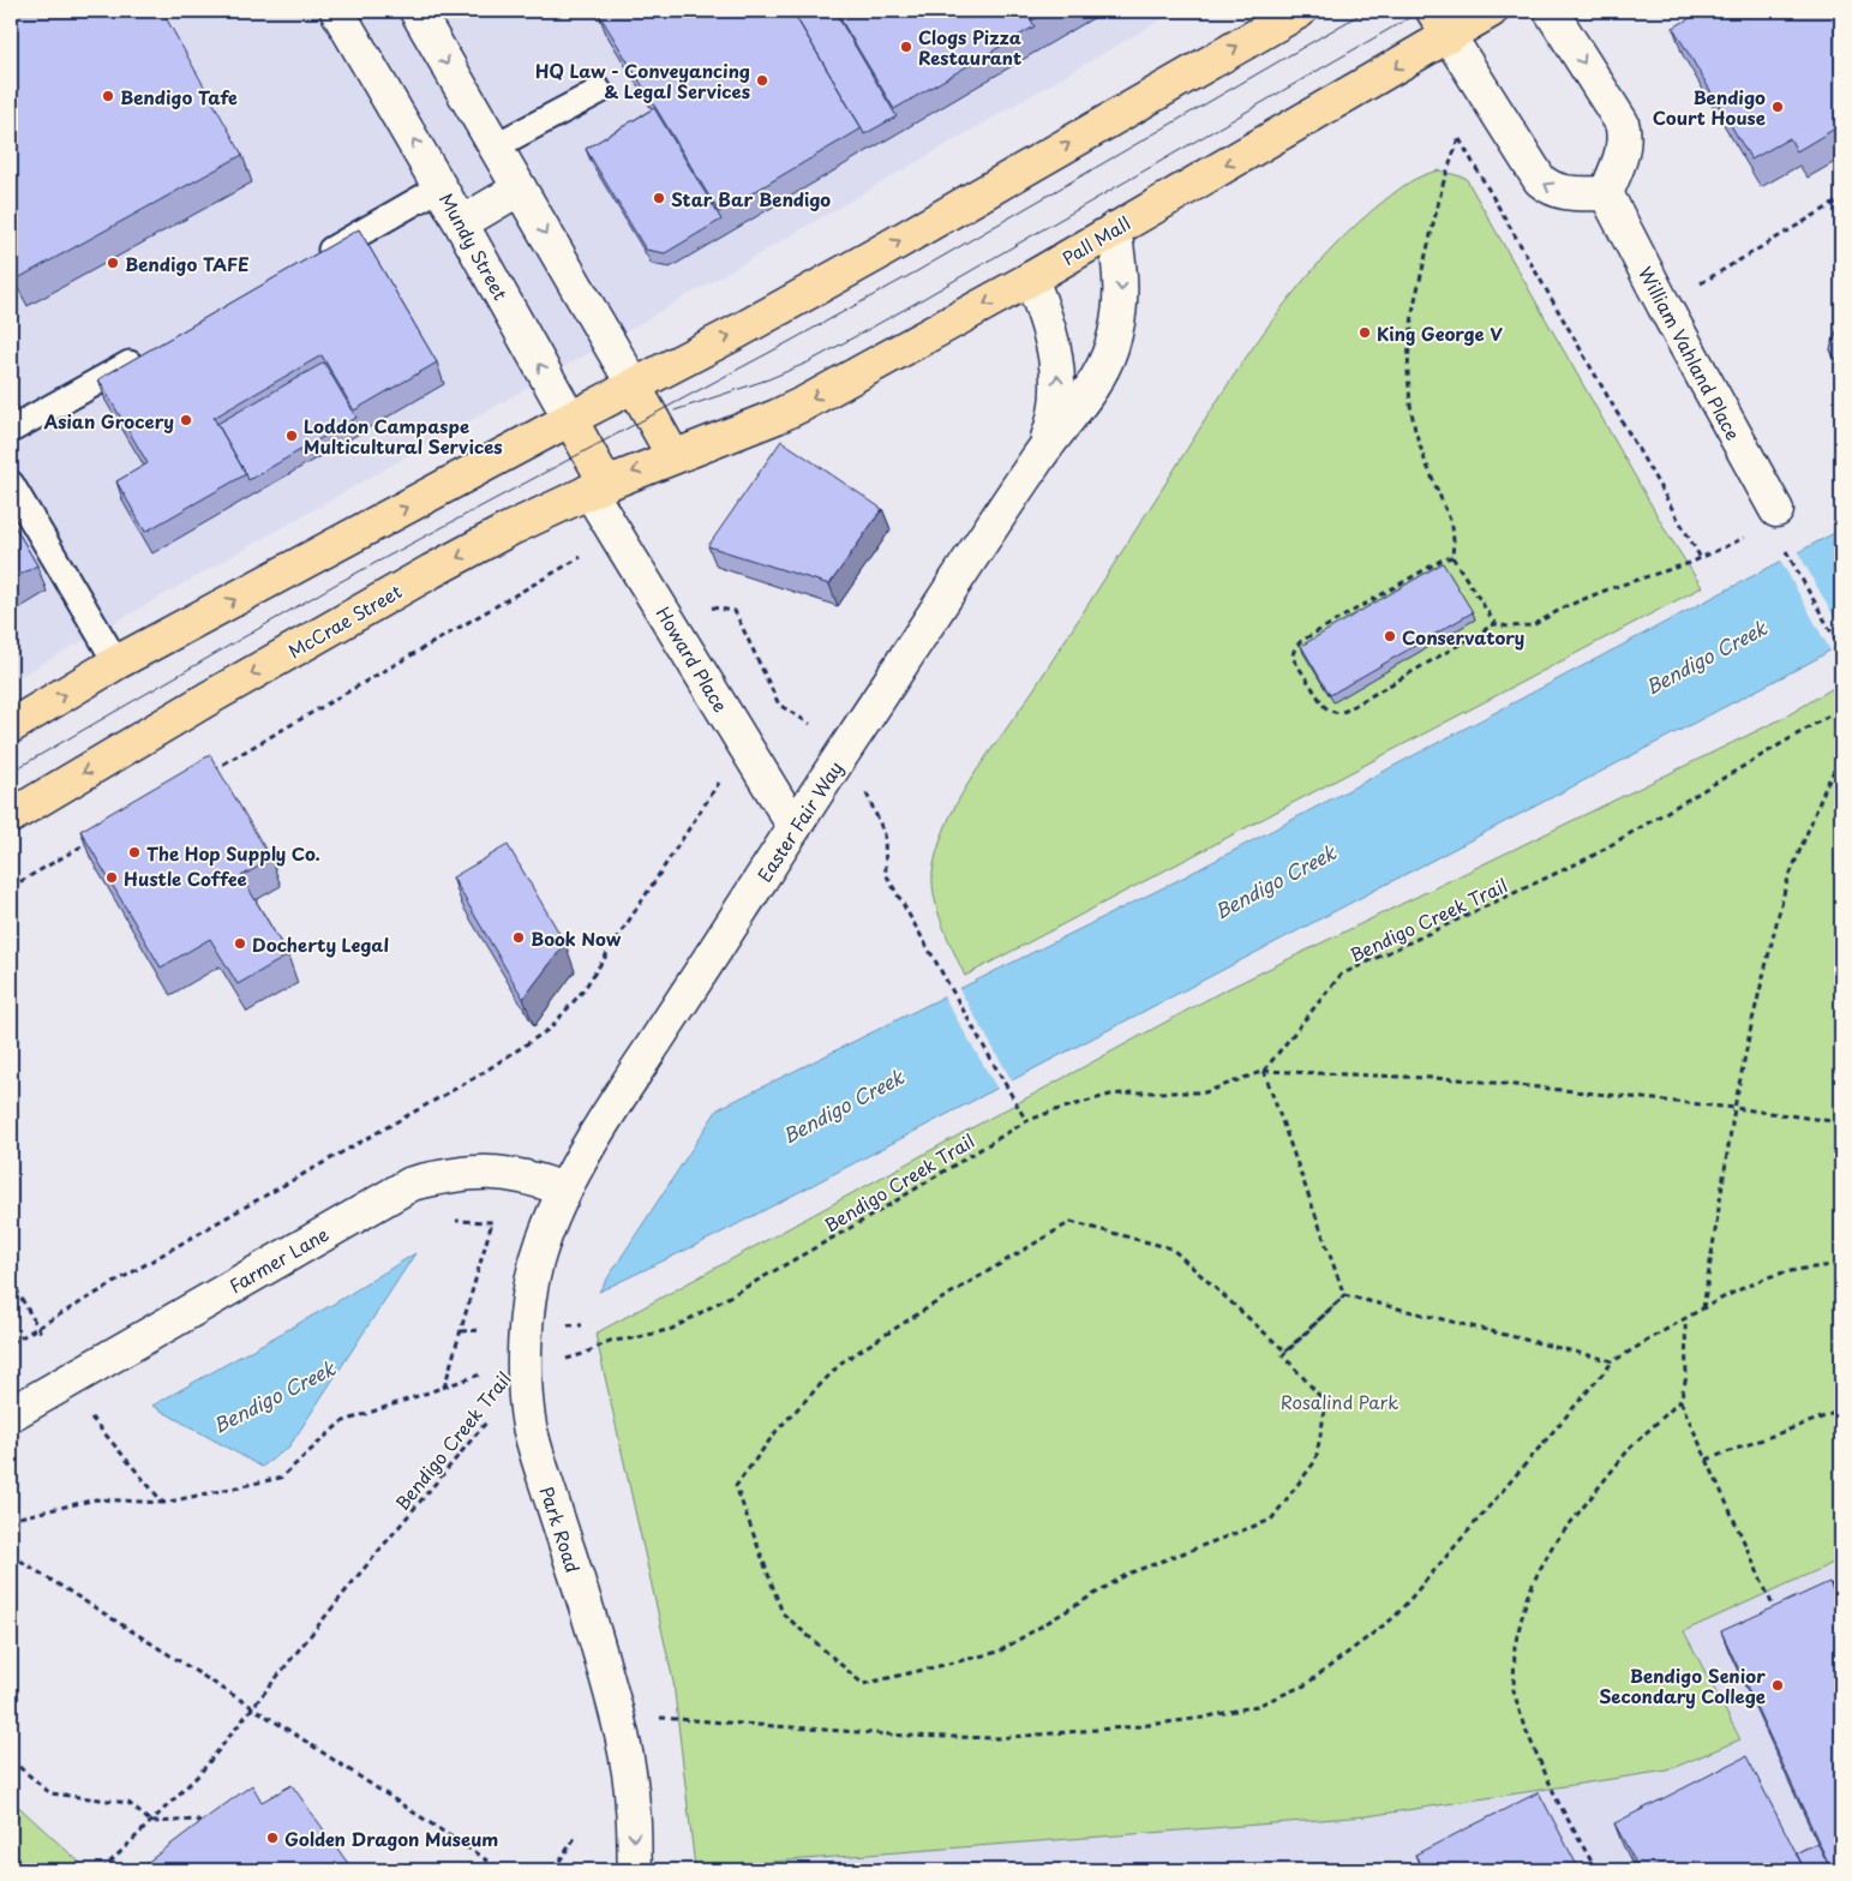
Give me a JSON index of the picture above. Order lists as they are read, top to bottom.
{
  "streets": {
    "highway": ["Pall Mall", "Mundy Street", "McCrae Street"],
    "street": [
      "William Vahland Place",
      "Howard Place",
      "Easter Fair Way",
      "Farmer Lane",
      "Park Road"
    ],
    "path": ["Bendigo Creek Trail"]
  },
  "crossings": [
    ["Pall Mall", "McCrae Street"],
    ["Pall Mall", "Easter Fair Way"],
    ["Mundy Street", "McCrae Street"],
    ["Mundy Street", "Howard Place"],
    ["McCrae Street", "Howard Place"],
    ["Howard Place", "Easter Fair Way"],
    ["Easter Fair Way", "Farmer Lane"],
    ["Easter Fair Way", "Park Road"],
    ["Bendigo Creek Trail", "Park Road"],
    ["Farmer Lane", "Park Road"]
  ],
  "water": ["Bendigo Creek"],
  "parks": ["Rosalind Park"],
  "places": [
    "Clogs Pizza Restaurant",
    "HQ Law - Conveyancing & Legal Services",
    "Bendigo Tafe",
    "Bendigo Court House",
    "Star Bar Bendigo",
    "Bendigo TAFE",
    "King George V",
    "Asian Grocery",
    "Loddon Campaspe Multicultural Services",
    "Conservatory",
    "The Hop Supply Co.",
    "Hustle Coffee",
    "Book Now",
    "Docherty Legal",
    "Bendigo Senior Secondary College",
    "Golden Dragon Museum"
  ]
}
